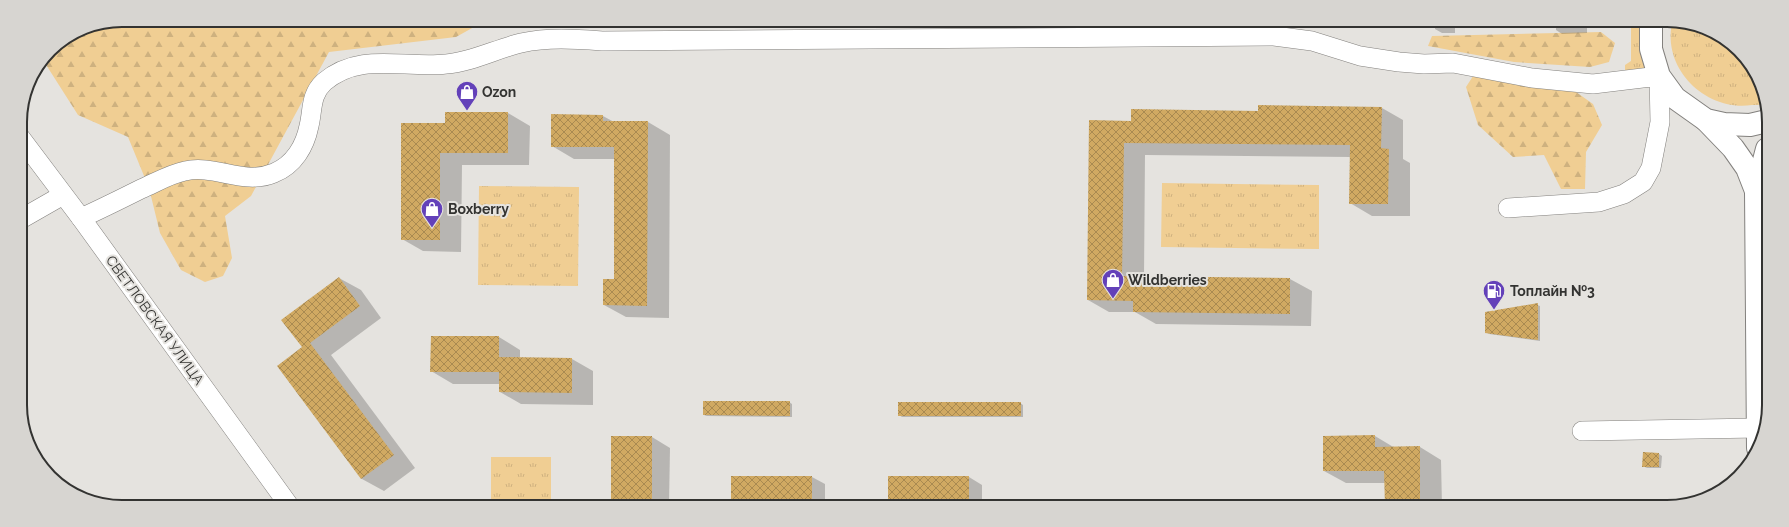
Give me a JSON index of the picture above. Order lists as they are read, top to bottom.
{
  "streets": {
    "street": ["СВЕТЛОВСКАЯ УЛИЦА"]
  },
  "places": {
    "shop": ["Ozon", "Boxberry", "Wildberries"],
    "fuel station": ["Топлайн №3"]
  }
}
